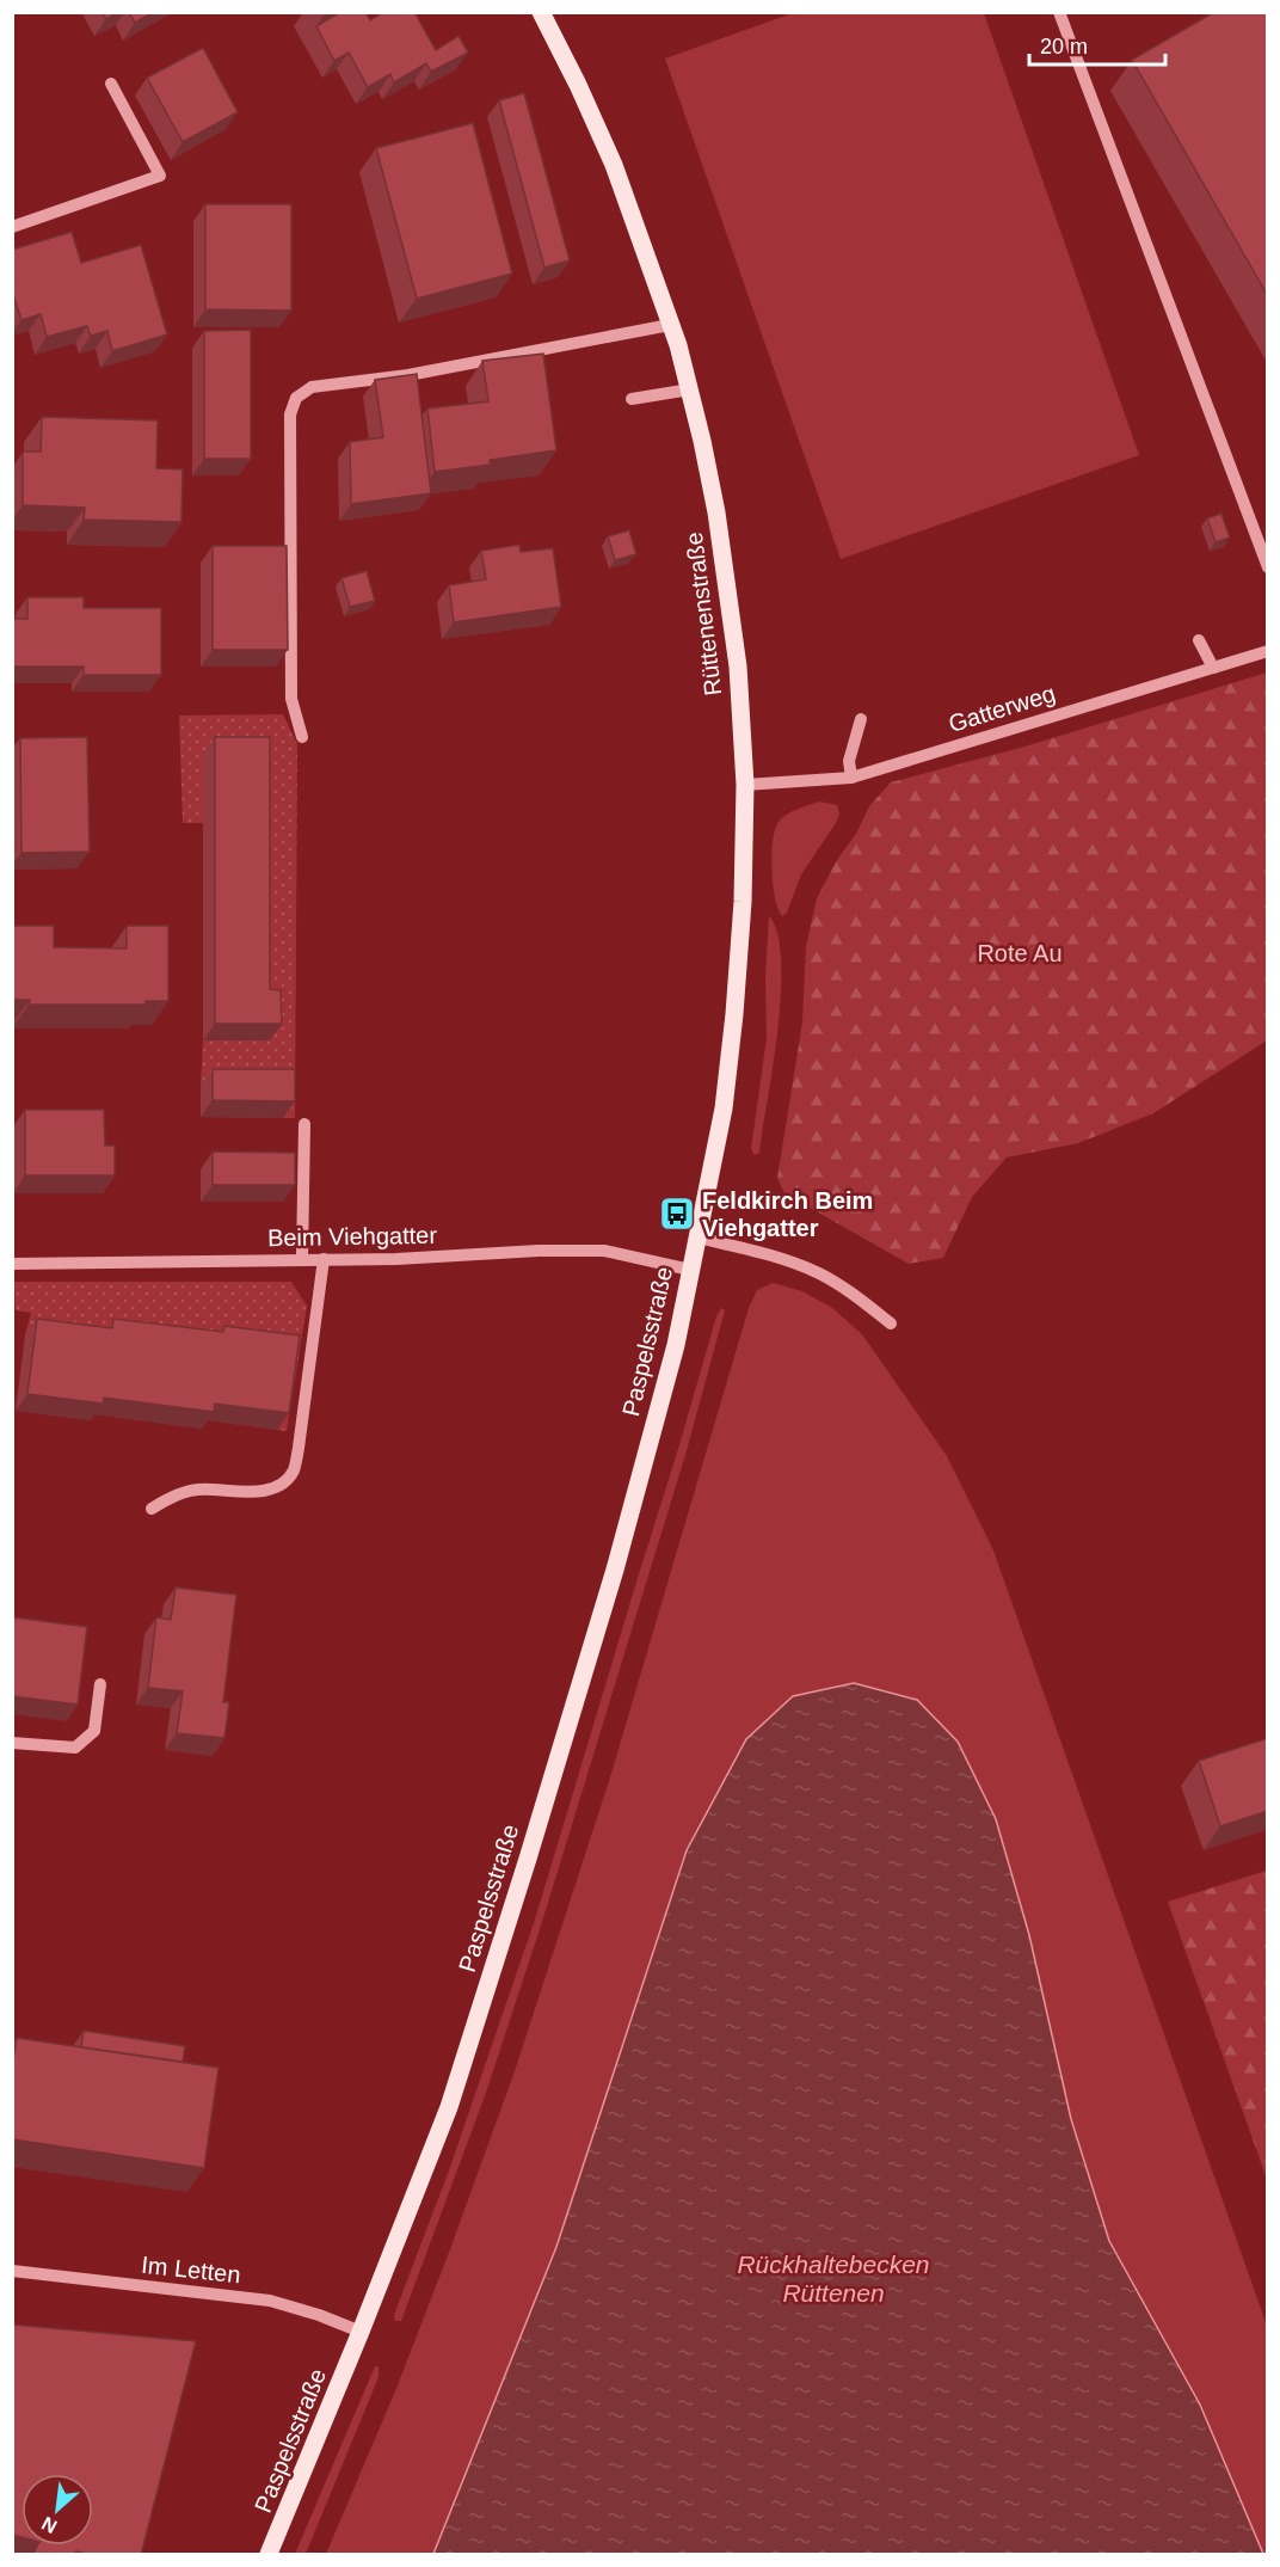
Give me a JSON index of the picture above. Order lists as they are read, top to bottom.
{
  "streets": {
    "main road": ["Rüttenenstraße", "Paspelsstraße"],
    "street": ["Gatterweg", "Beim Viehgatter", "Im Letten"]
  },
  "crossings": [
    ["Rüttenenstraße", "Gatterweg"],
    ["Rüttenenstraße", "Paspelsstraße"],
    ["Beim Viehgatter", "Paspelsstraße"],
    ["Paspelsstraße", "Im Letten"]
  ],
  "water": ["Rückhaltebecken Rüttenen"],
  "parks": ["Rote Au"],
  "places": {
    "bus stop": ["Feldkirch Beim Viehgatter"]
  },
  "scale_bar": "20 m",
  "north": "bottom left"
}
